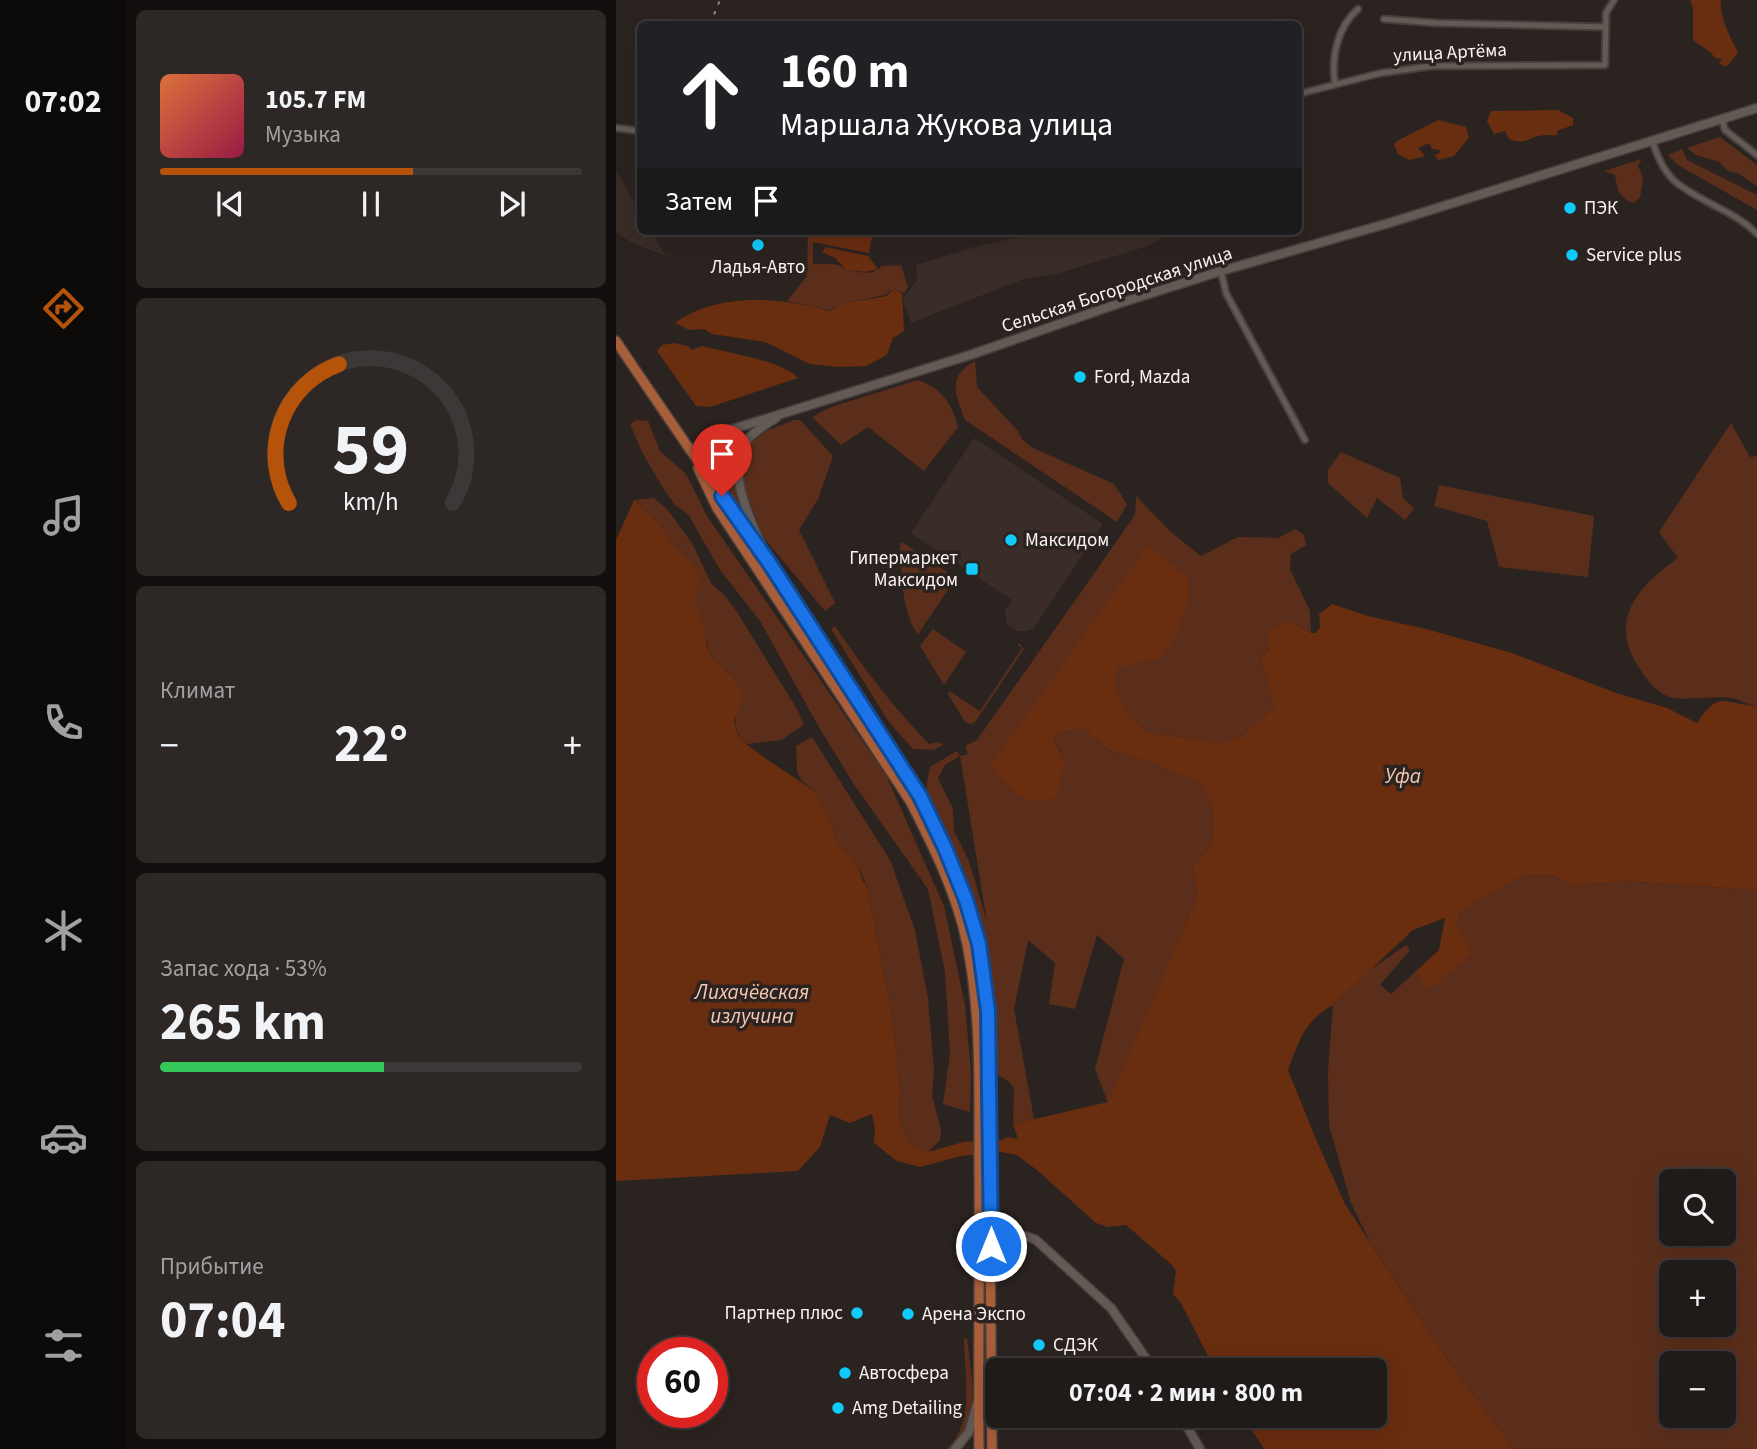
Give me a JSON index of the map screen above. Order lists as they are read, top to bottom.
{
  "streets": {
    "main road": ["Сельская Богородская улица"],
    "street": ["улица Артёма"]
  },
  "water": ["Уфа", "Лихачёвская излучина"],
  "places": {
    "other": [
      "ПЭК",
      "Ладья-Авто",
      "Service plus",
      "Ford, Mazda",
      "Максидом",
      "Партнер плюс",
      "Арена Экспо",
      "СДЭК",
      "Автосфера",
      "Amg Detailing"
    ],
    "transit": ["Гипермаркет Максидом"]
  },
  "page": {
    "tabs": "07:02",
    "turn": ["160 m", "Маршала Жукова улица"],
    "song": ["105.7 FM", "Музыка"],
    "then": "Затем",
    "tile": [
      "Климат",
      ["Запас хода · 53%", "265 km"],
      ["Прибытие", "07:04"]
    ],
    "heat": ["−", "22°", "+"],
    "map_buttons": ["+", "−"],
    "limit": "60",
    "trip": "07:04 · 2 мин · 800 m",
    "gauge": ["59", "km/h"]
  }
}
